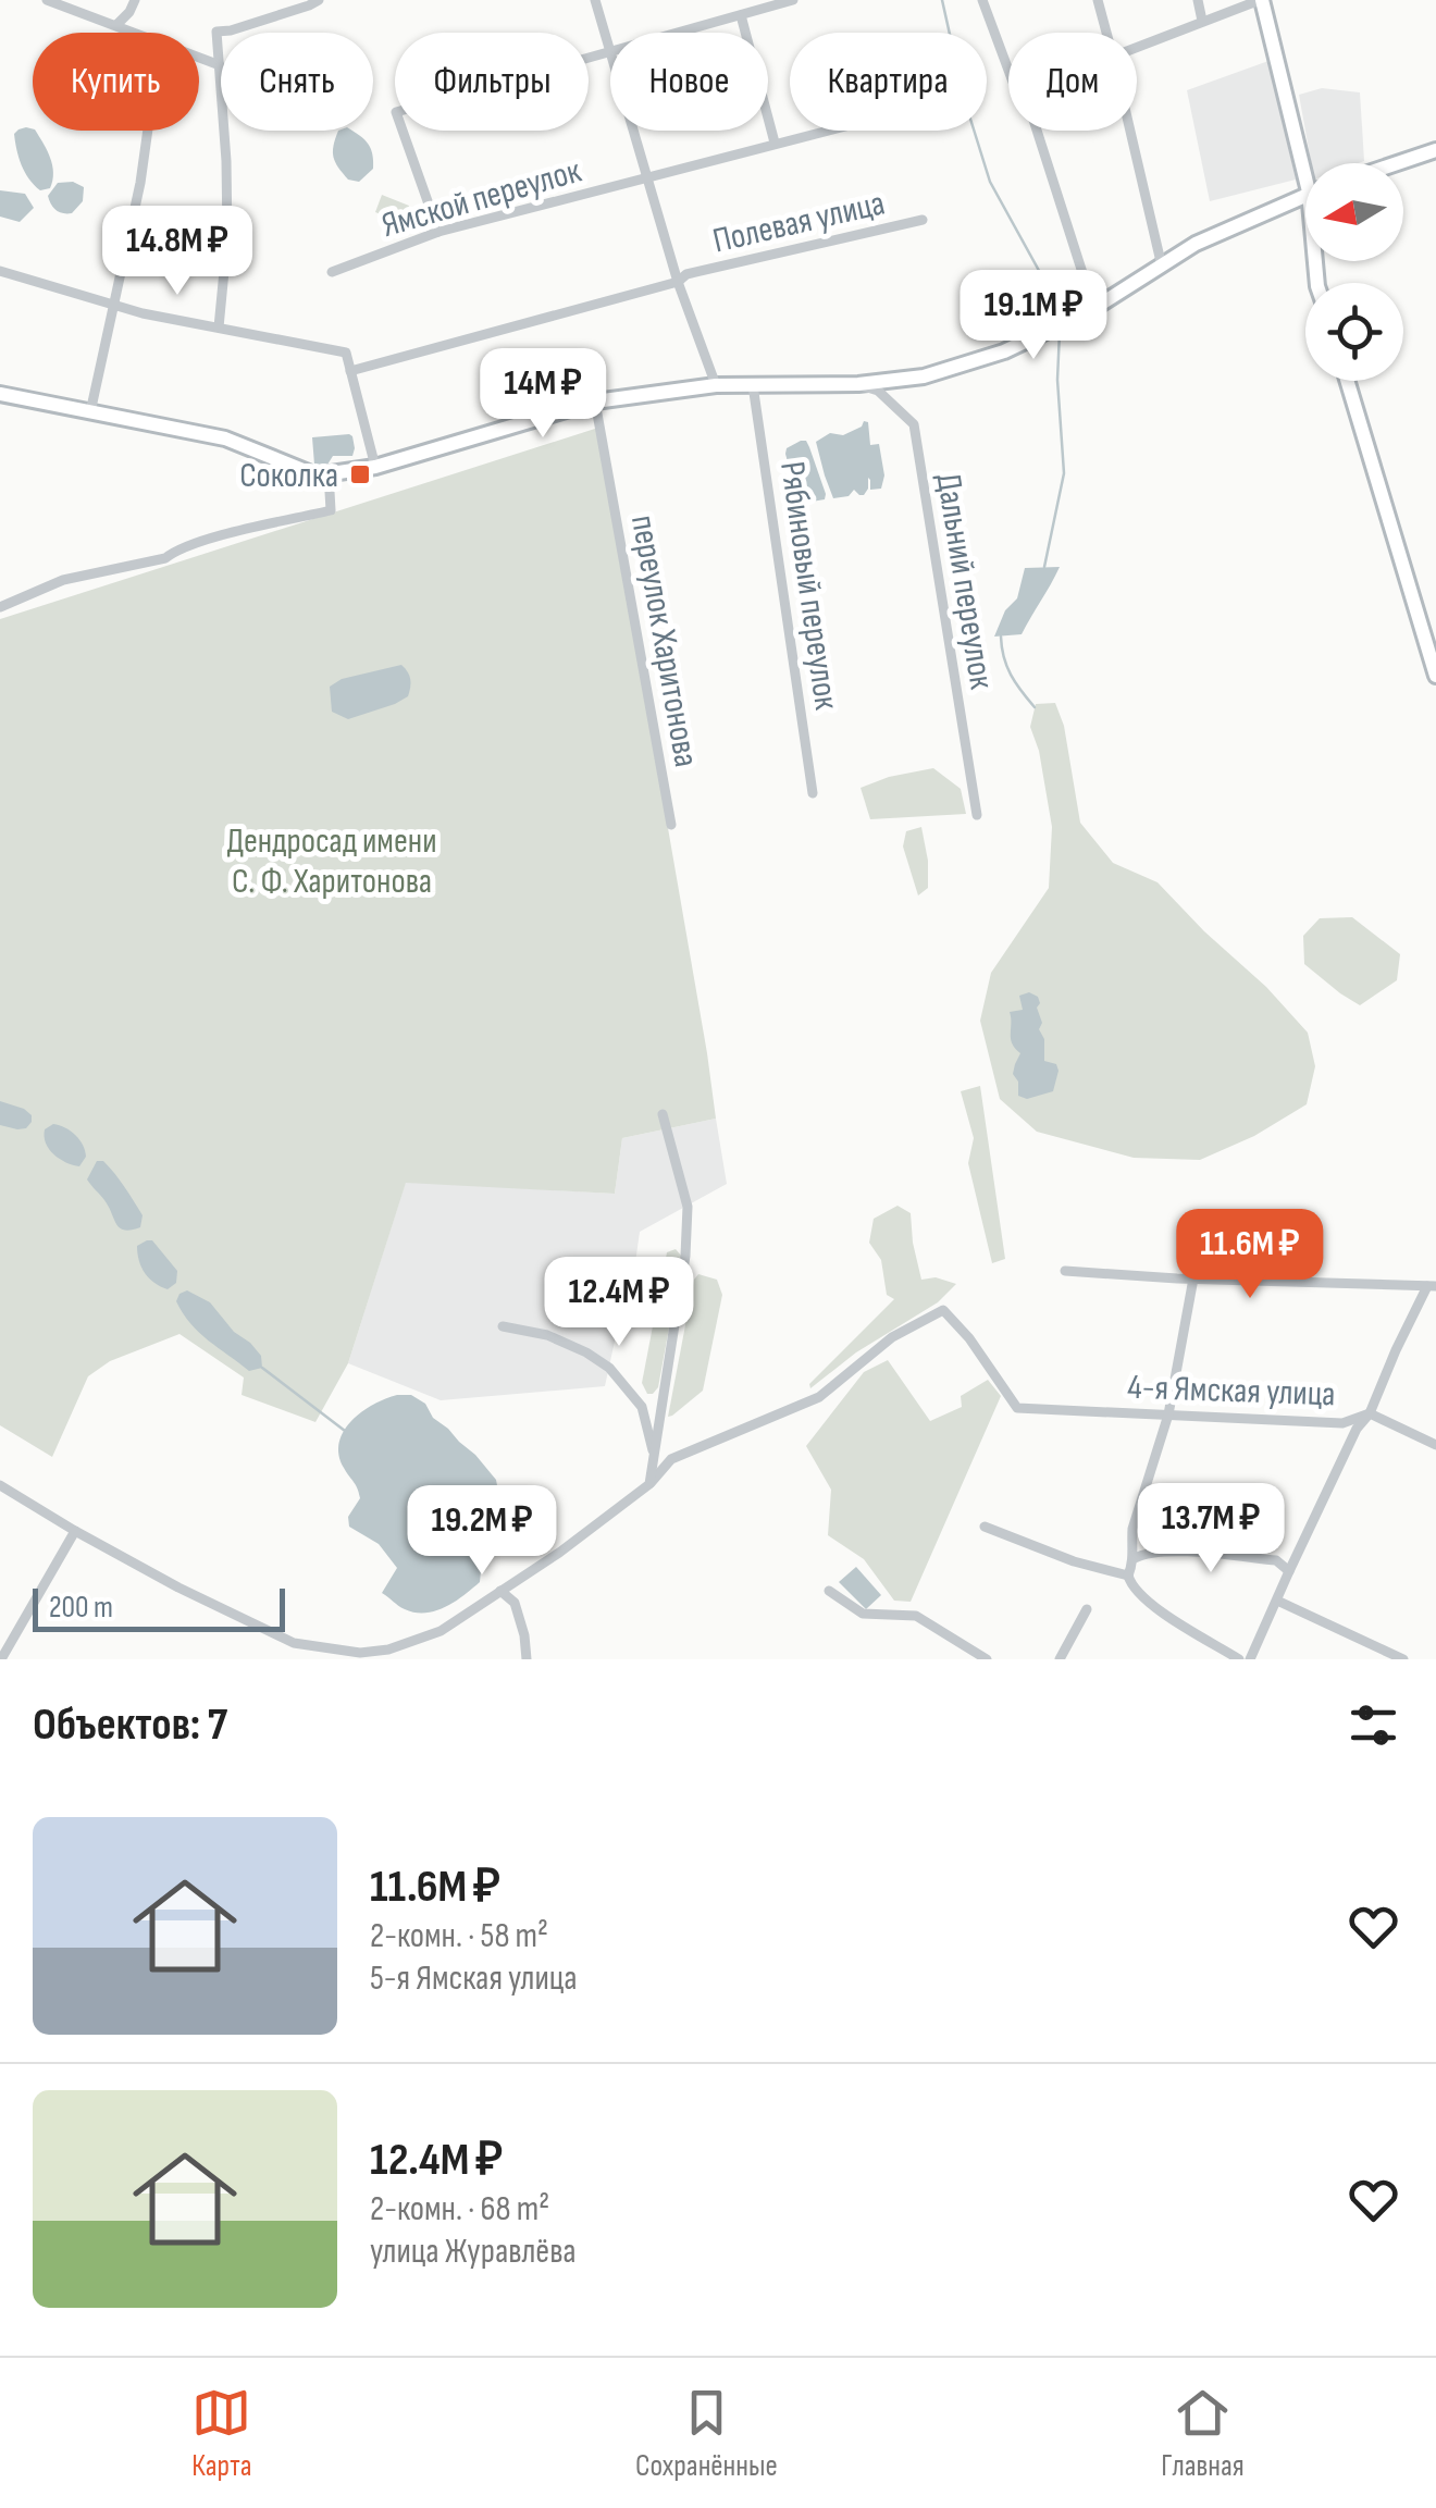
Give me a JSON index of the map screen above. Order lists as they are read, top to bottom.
{
  "streets": {
    "street": [
      "Ямской переулок",
      "Полевая улица",
      "Дальний переулок",
      "Рябиновый переулок",
      "переулок Харитонова",
      "4-я Ямская улица"
    ]
  },
  "parks": ["Дендросад имени С. Ф. Харитонова"],
  "places": {
    "transit": ["Соколка"]
  },
  "scale_bar": "200 m",
  "north": "left",
  "page": {
    "chip": [
      "Купить",
      "Снять",
      "Фильтры",
      "Новое",
      "Квартира",
      "Дом"
    ],
    "price": [
      "14.8M ₽",
      "19.1M ₽",
      "14M ₽",
      "11.6M ₽",
      "12.4M ₽",
      "13.7M ₽",
      "19.2M ₽"
    ],
    "scale": "200 m",
    "heading": "Объектов: 7",
    "list": [
      {
        "name": "11.6M ₽",
        "note": "2-комн. · 58 m² · 5-я Ямская улица"
      },
      {
        "name": "12.4M ₽",
        "note": "2-комн. · 68 m² · улица Журавлёва"
      }
    ],
    "tabs": ["Карта", "Сохранённые", "Главная"]
  }
}
